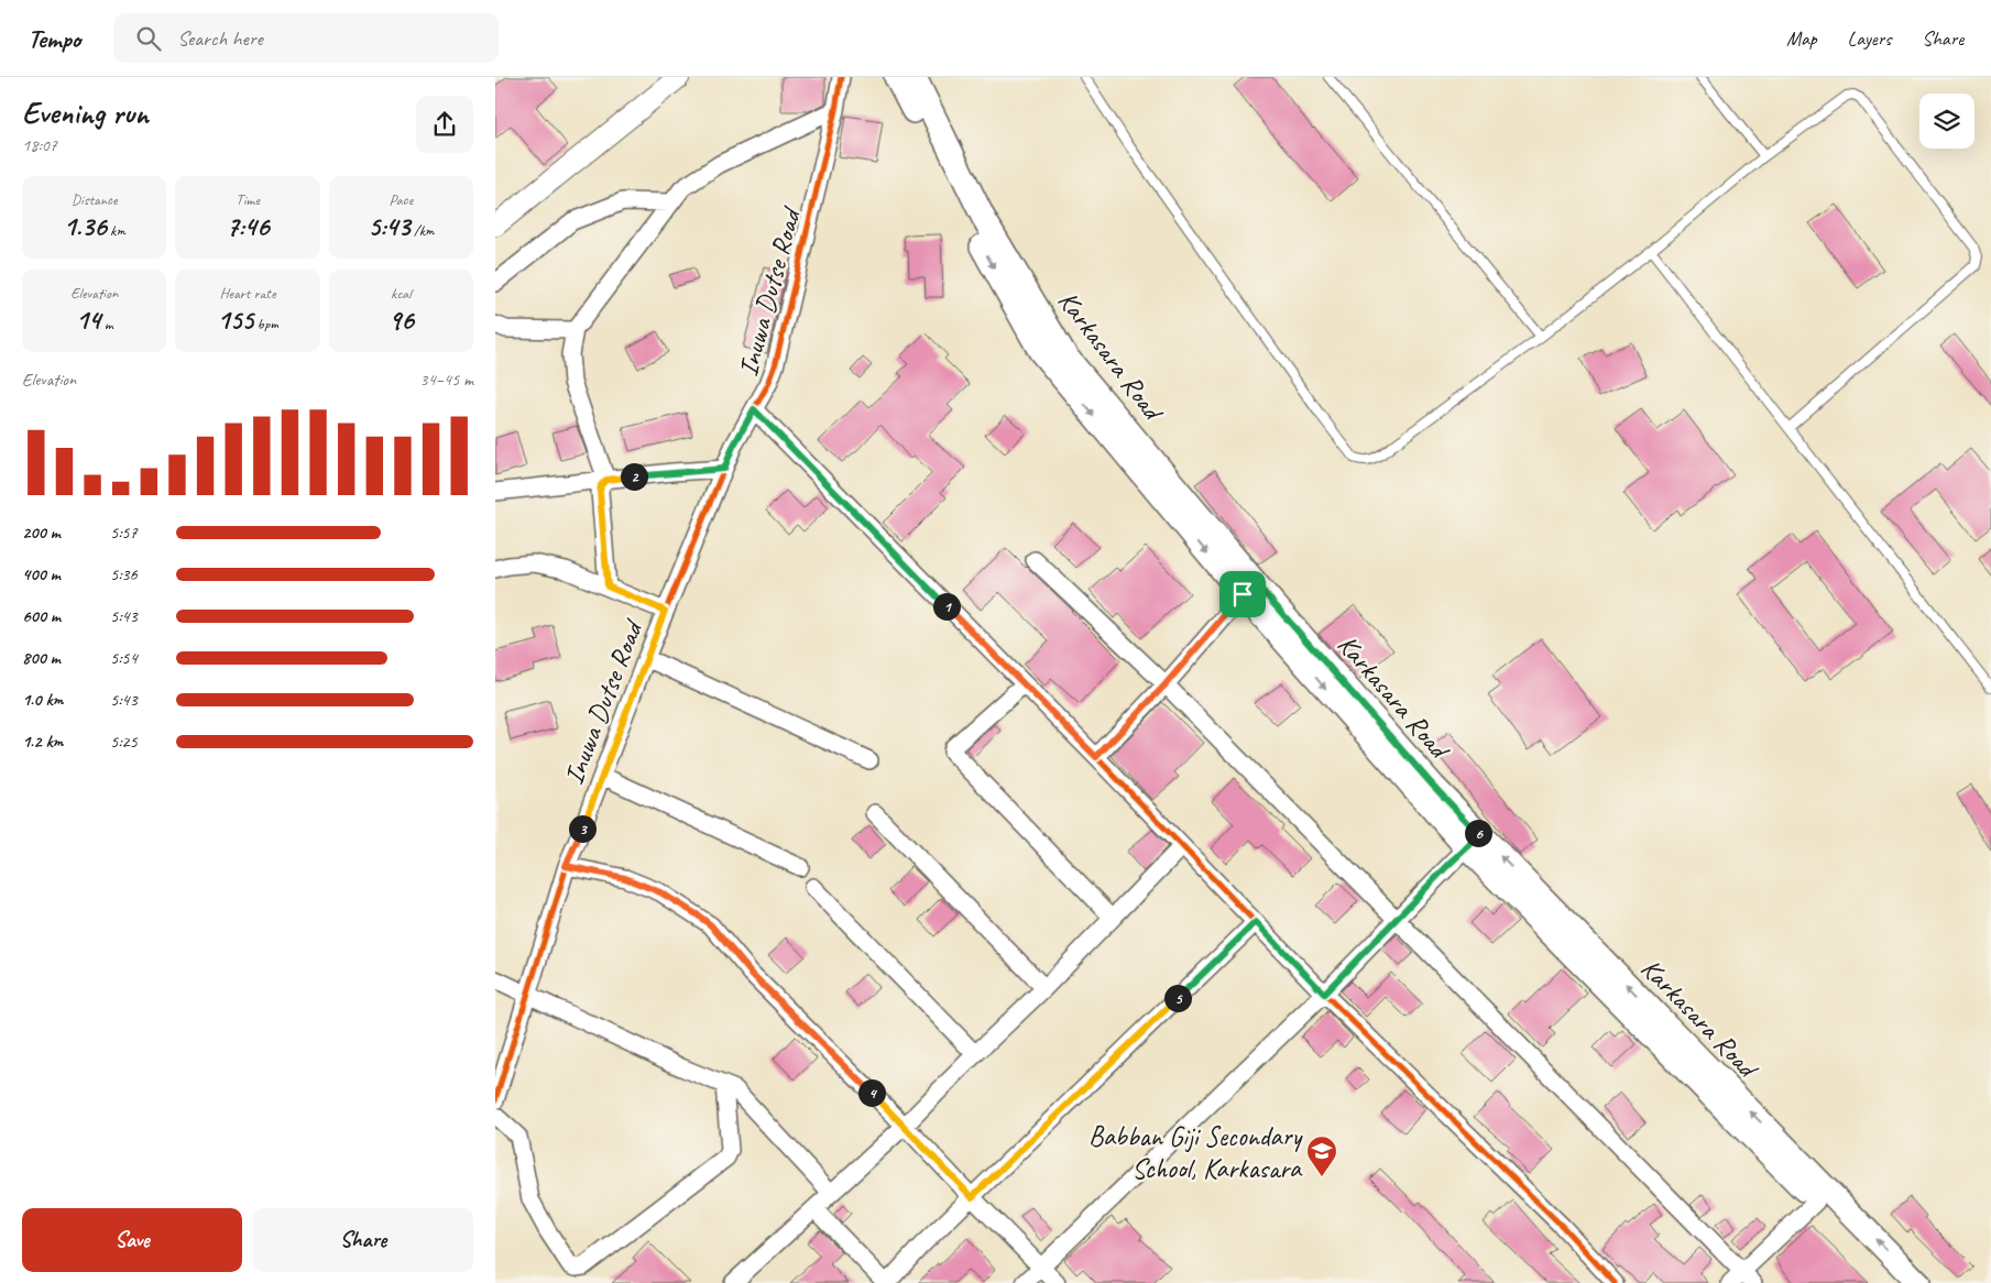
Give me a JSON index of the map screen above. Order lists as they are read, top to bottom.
{
  "streets": {
    "main road": ["Karkasara Road"],
    "street": ["Inuwa Dutse Road"]
  },
  "places": {
    "school or university": ["Babban Giji Secondary School, Karkasara"]
  },
  "page": {
    "header": "Tempo",
    "search": "Search here",
    "nav": ["Map", "Layers", "Share"],
    "heading": ["Evening run", "18:07"],
    "stats": [
      ["Distance", "1.36 km"],
      ["Time", "7:46"],
      ["Pace", "5:43 /km"],
      ["Elevation", "14 m"],
      ["Heart rate", "155 bpm"],
      ["kcal", "96"]
    ],
    "chart": ["Elevation", "34–45 m"],
    "pins": [
      "2",
      "1",
      "3",
      "6",
      "5",
      "4"
    ],
    "list": [
      {
        "name": "200 m",
        "note": "5:57"
      },
      {
        "name": "400 m",
        "note": "5:36"
      },
      {
        "name": "600 m",
        "note": "5:43"
      },
      {
        "name": "800 m",
        "note": "5:54"
      },
      {
        "name": "1.0 km",
        "note": "5:43"
      },
      {
        "name": "1.2 km",
        "note": "5:25"
      }
    ],
    "buttons": ["Save", "Share"]
  }
}
